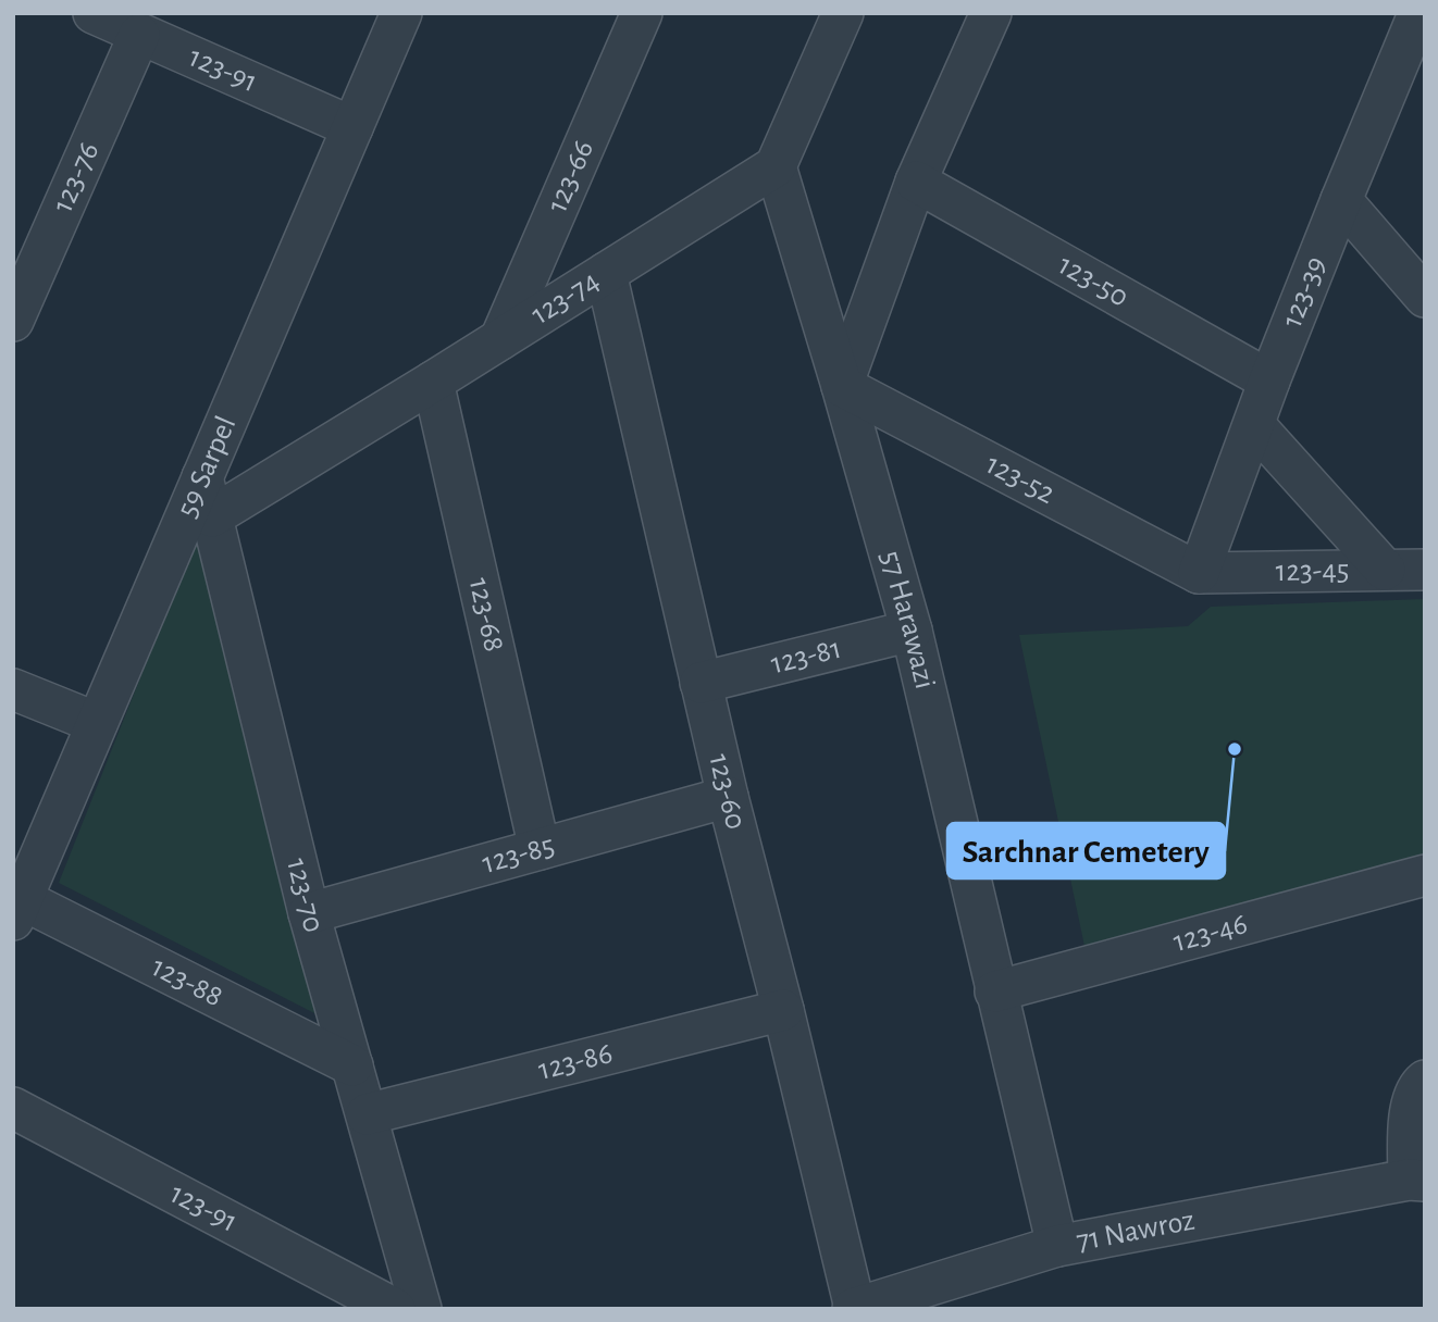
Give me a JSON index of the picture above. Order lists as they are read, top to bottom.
{
  "streets": {
    "street": [
      "123-91",
      "123-66",
      "123-76",
      "123-50",
      "123-39",
      "123-74",
      "59 Sarpel",
      "123-52",
      "123-45",
      "123-68",
      "57 Harawazi",
      "123-81",
      "123-60",
      "123-85",
      "123-70",
      "123-46",
      "123-88",
      "123-86",
      "71 Nawroz"
    ]
  },
  "crossings": [
    ["123-91", "123-76"],
    ["123-91", "59 Sarpel"],
    ["123-66", "123-74"],
    ["123-50", "123-39"],
    ["123-39", "123-52"],
    ["123-39", "123-45"],
    ["123-74", "123-68"],
    ["123-74", "57 Harawazi"],
    ["123-74", "123-60"],
    ["123-74", "123-70"],
    ["59 Sarpel", "123-70"],
    ["59 Sarpel", "123-88"],
    ["123-52", "123-45"],
    ["123-52", "57 Harawazi"],
    ["123-68", "123-85"],
    ["57 Harawazi", "123-81"],
    ["57 Harawazi", "123-46"],
    ["57 Harawazi", "71 Nawroz"],
    ["123-81", "123-60"],
    ["123-60", "123-85"],
    ["123-60", "123-86"],
    ["123-60", "71 Nawroz"],
    ["123-85", "123-70"],
    ["123-70", "123-88"],
    ["123-70", "123-86"]
  ],
  "places": ["Sarchnar Cemetery"]
}
